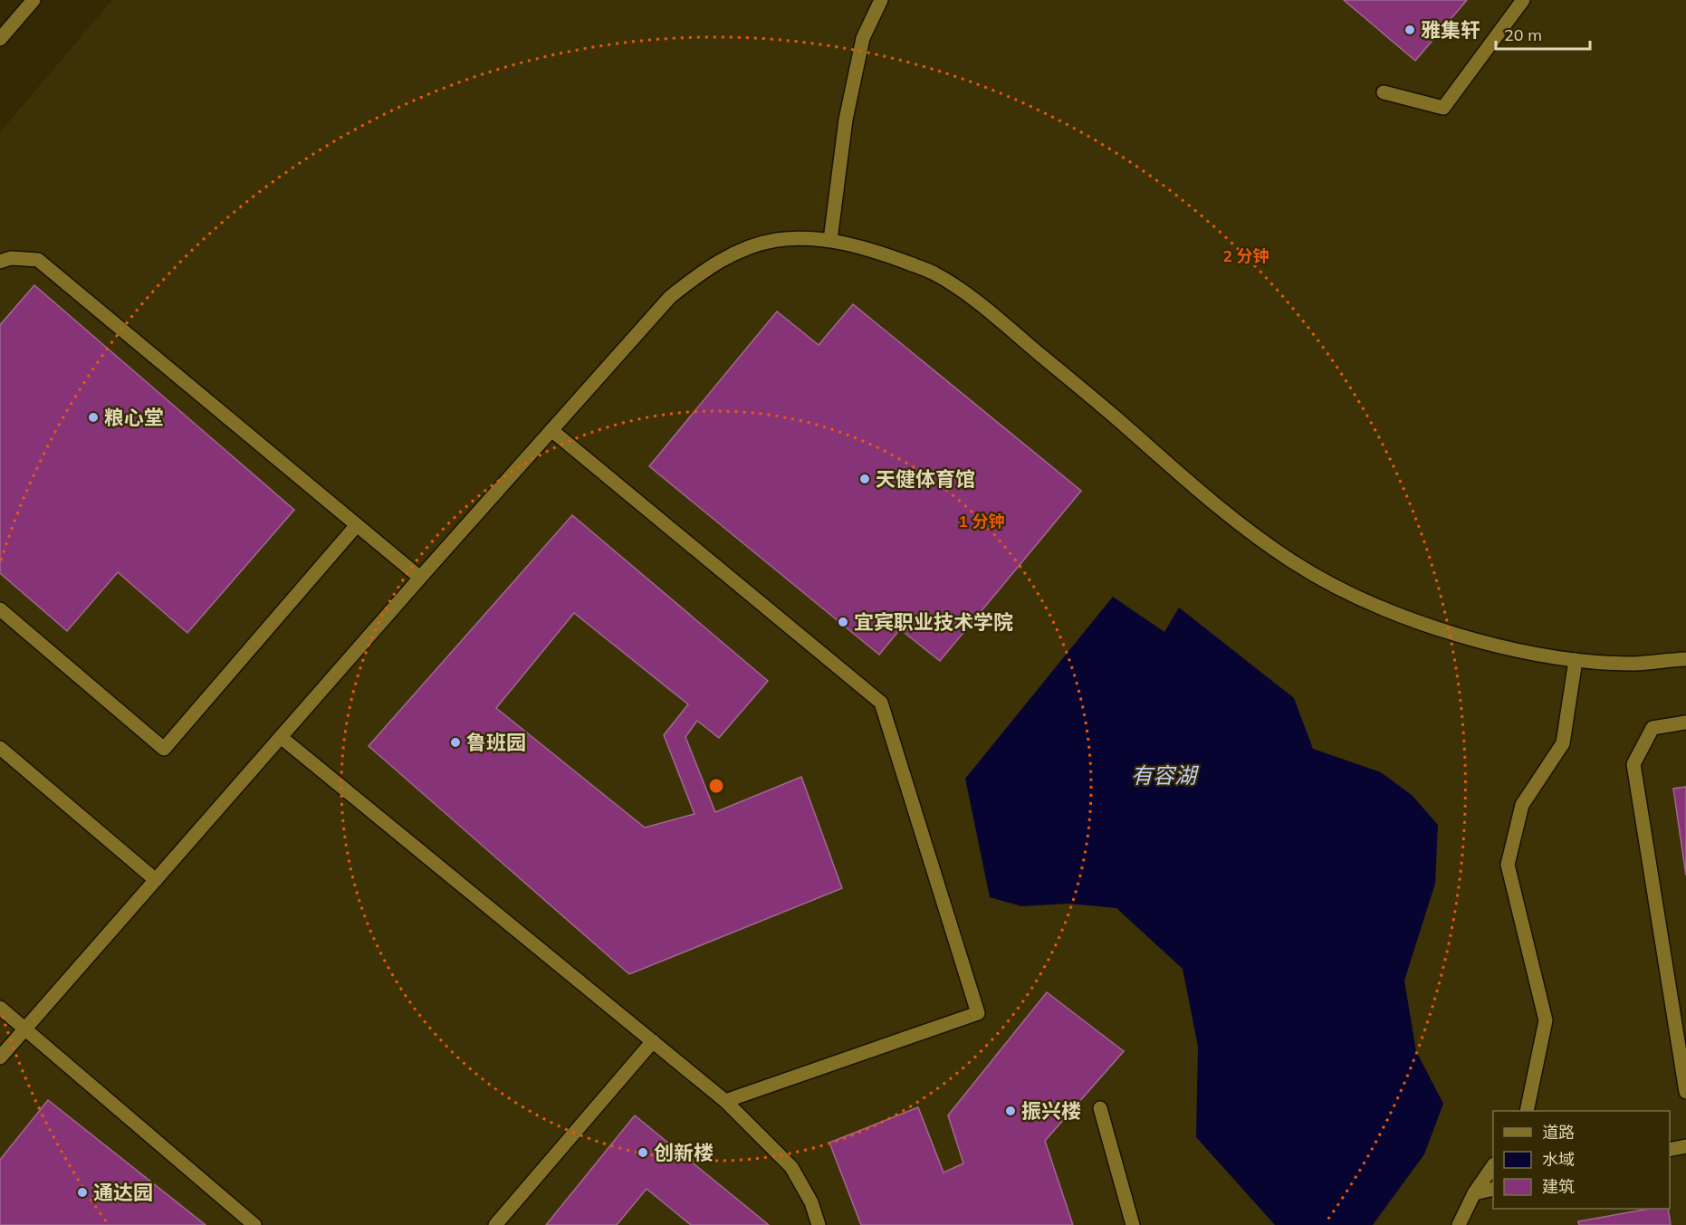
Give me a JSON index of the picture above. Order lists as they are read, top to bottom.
{
  "water": ["有容湖"],
  "places": [
    "雅集轩",
    "粮心堂",
    "天健体育馆",
    "宜宾职业技术学院",
    "鲁班园",
    "振兴楼",
    "创新楼",
    "通达园"
  ],
  "legend": ["道路", "水域", "建筑"],
  "scale_bar": "20 m",
  "rings": ["2 分钟", "1 分钟"]
}
